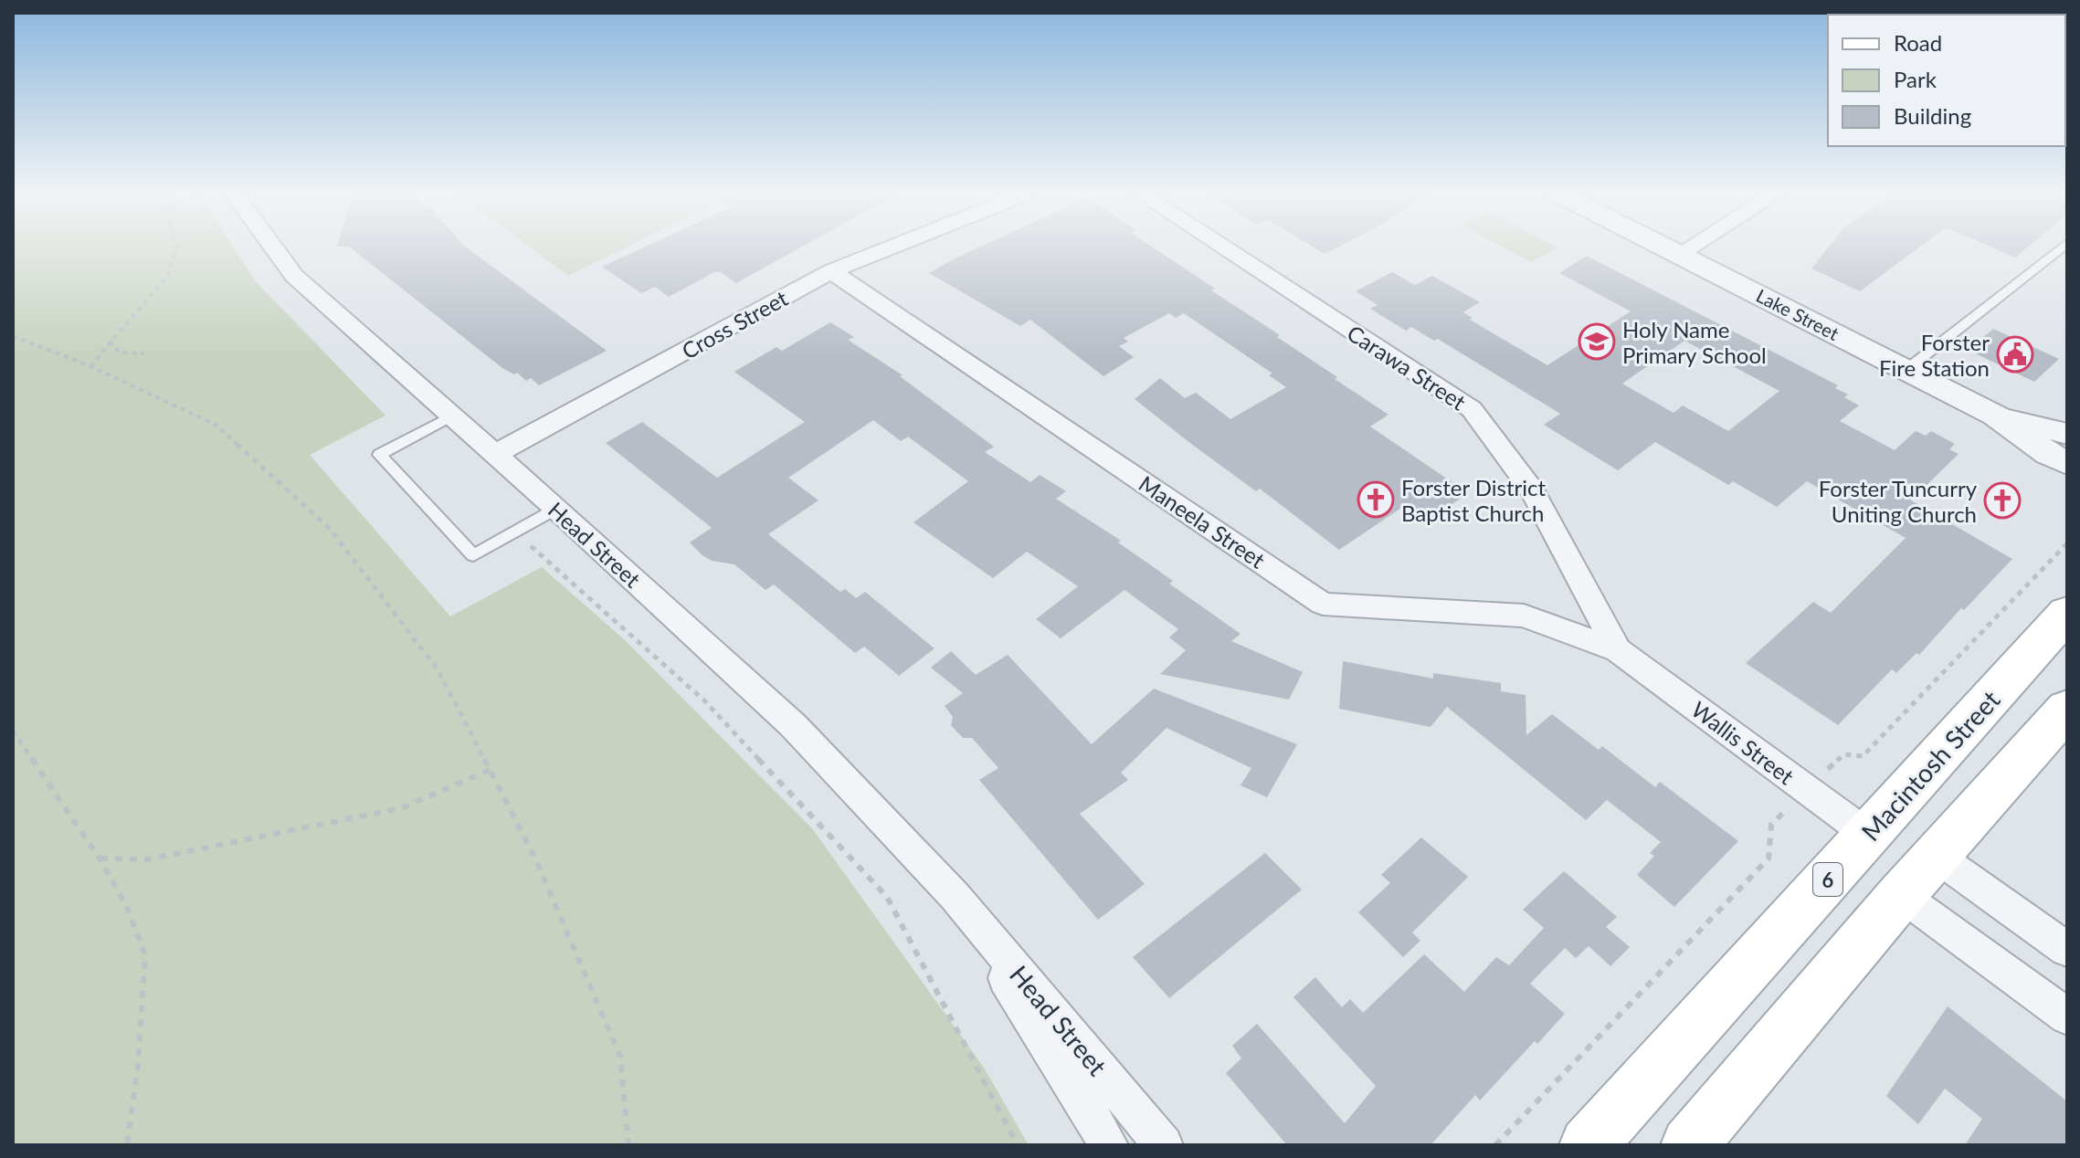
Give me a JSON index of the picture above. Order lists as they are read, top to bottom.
{
  "streets": {
    "main road": ["Macintosh Street", "6"],
    "street": [
      "Lake Street",
      "Cross Street",
      "Carawa Street",
      "Maneela Street",
      "Head Street",
      "Wallis Street"
    ]
  },
  "crossings": [
    ["Cross Street", "Maneela Street"],
    ["Cross Street", "Head Street"],
    ["Carawa Street", "Maneela Street"],
    ["Carawa Street", "Wallis Street"],
    ["Maneela Street", "Wallis Street"],
    ["Wallis Street", "Macintosh Street"]
  ],
  "places": {
    "school or university": ["Holy Name Primary School"],
    "public building": ["Forster Fire Station"],
    "church": ["Forster District Baptist Church", "Forster Tuncurry Uniting Church"]
  },
  "legend": ["Road", "Park", "Building"]
}
